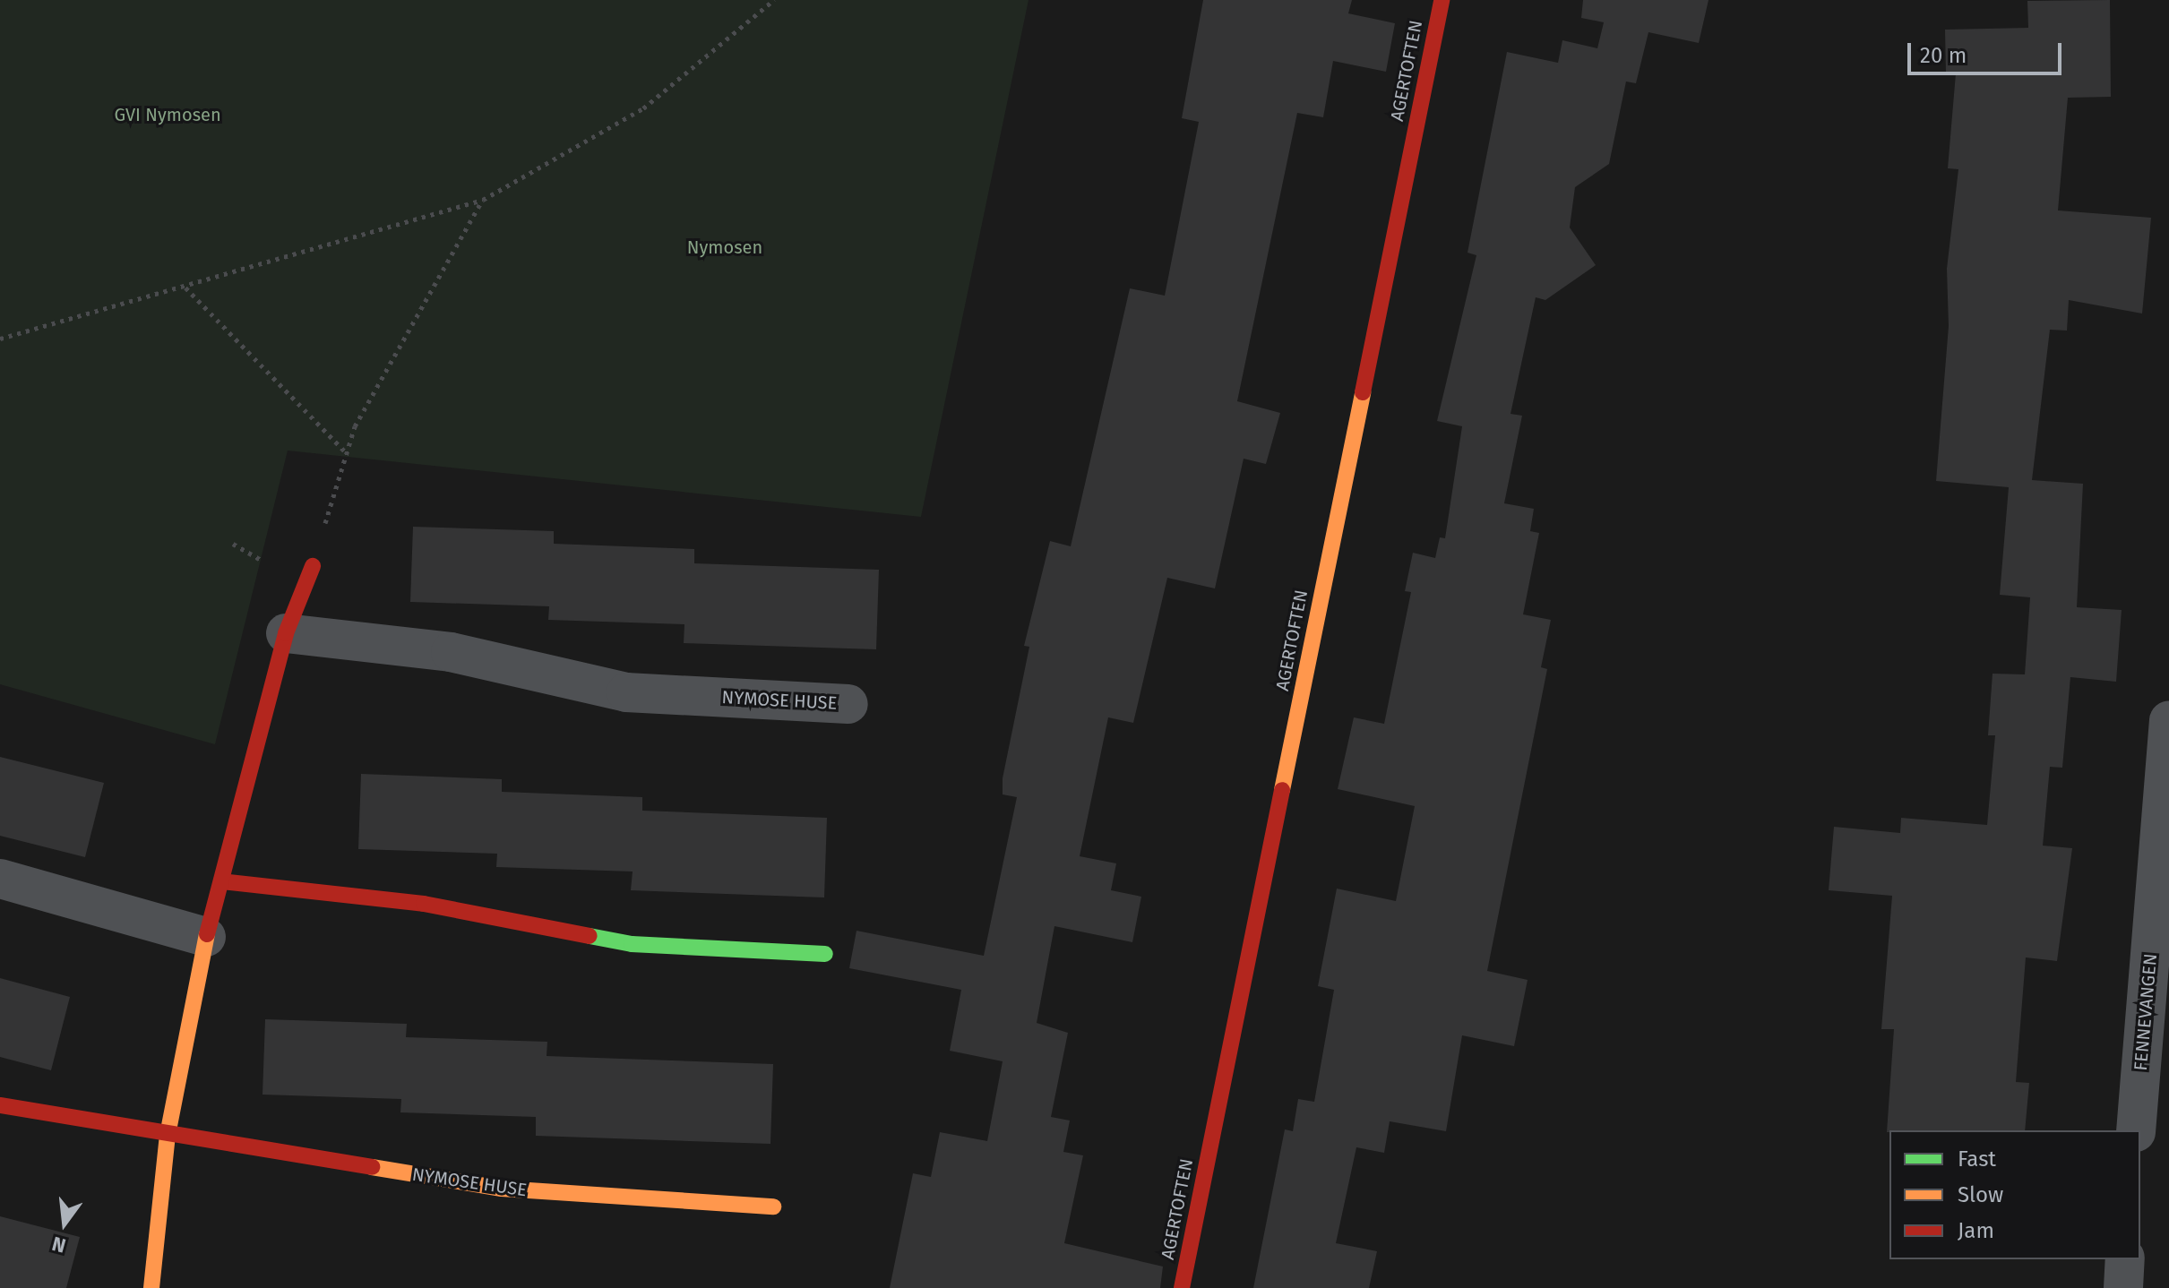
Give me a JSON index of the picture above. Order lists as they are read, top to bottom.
{
  "streets": {
    "street": ["AGERTOFTEN", "NYMOSE HUSE", "FENNEVANGEN"]
  },
  "parks": ["GVI Nymosen", "Nymosen"],
  "legend": ["Fast", "Slow", "Jam"],
  "scale_bar": "20 m",
  "north": "bottom"
}
